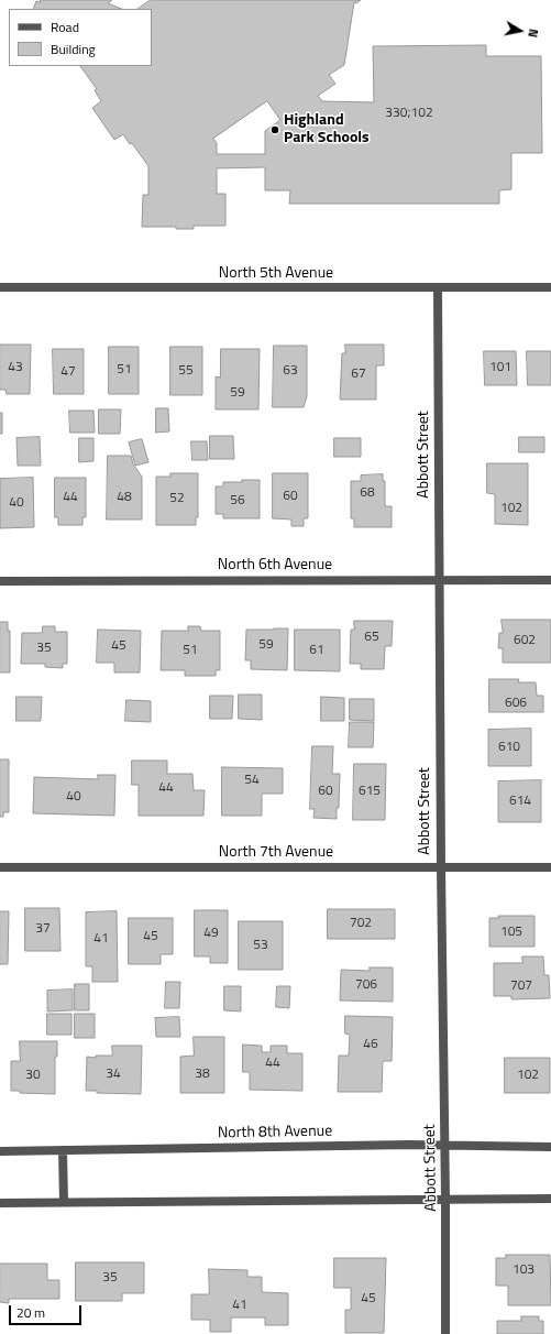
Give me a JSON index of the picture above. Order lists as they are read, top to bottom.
{
  "streets": {
    "street": [
      "North 5th Avenue",
      "Abbott Street",
      "North 6th Avenue",
      "North 7th Avenue",
      "North 8th Avenue"
    ]
  },
  "crossings": [
    ["North 5th Avenue", "Abbott Street"],
    ["Abbott Street", "North 6th Avenue"],
    ["Abbott Street", "North 7th Avenue"],
    ["Abbott Street", "North 8th Avenue"]
  ],
  "places": ["Highland Park Schools"],
  "house_numbers": [
    "330;102",
    "43",
    "101",
    "51",
    "55",
    "63",
    "47",
    "67",
    "59",
    "68",
    "60",
    "44",
    "48",
    "52",
    "56",
    "40",
    "102",
    "65",
    "602",
    "59",
    "45",
    "35",
    "51",
    "61",
    "606",
    "610",
    "54",
    "44",
    "60",
    "615",
    "40",
    "614",
    "702",
    "37",
    "105",
    "49",
    "45",
    "41",
    "53",
    "706",
    "707",
    "46",
    "44",
    "34",
    "38",
    "30",
    "102",
    "103",
    "35",
    "45",
    "41"
  ],
  "legend": ["Road", "Building"],
  "scale_bar": "20 m",
  "north": "right"
}
